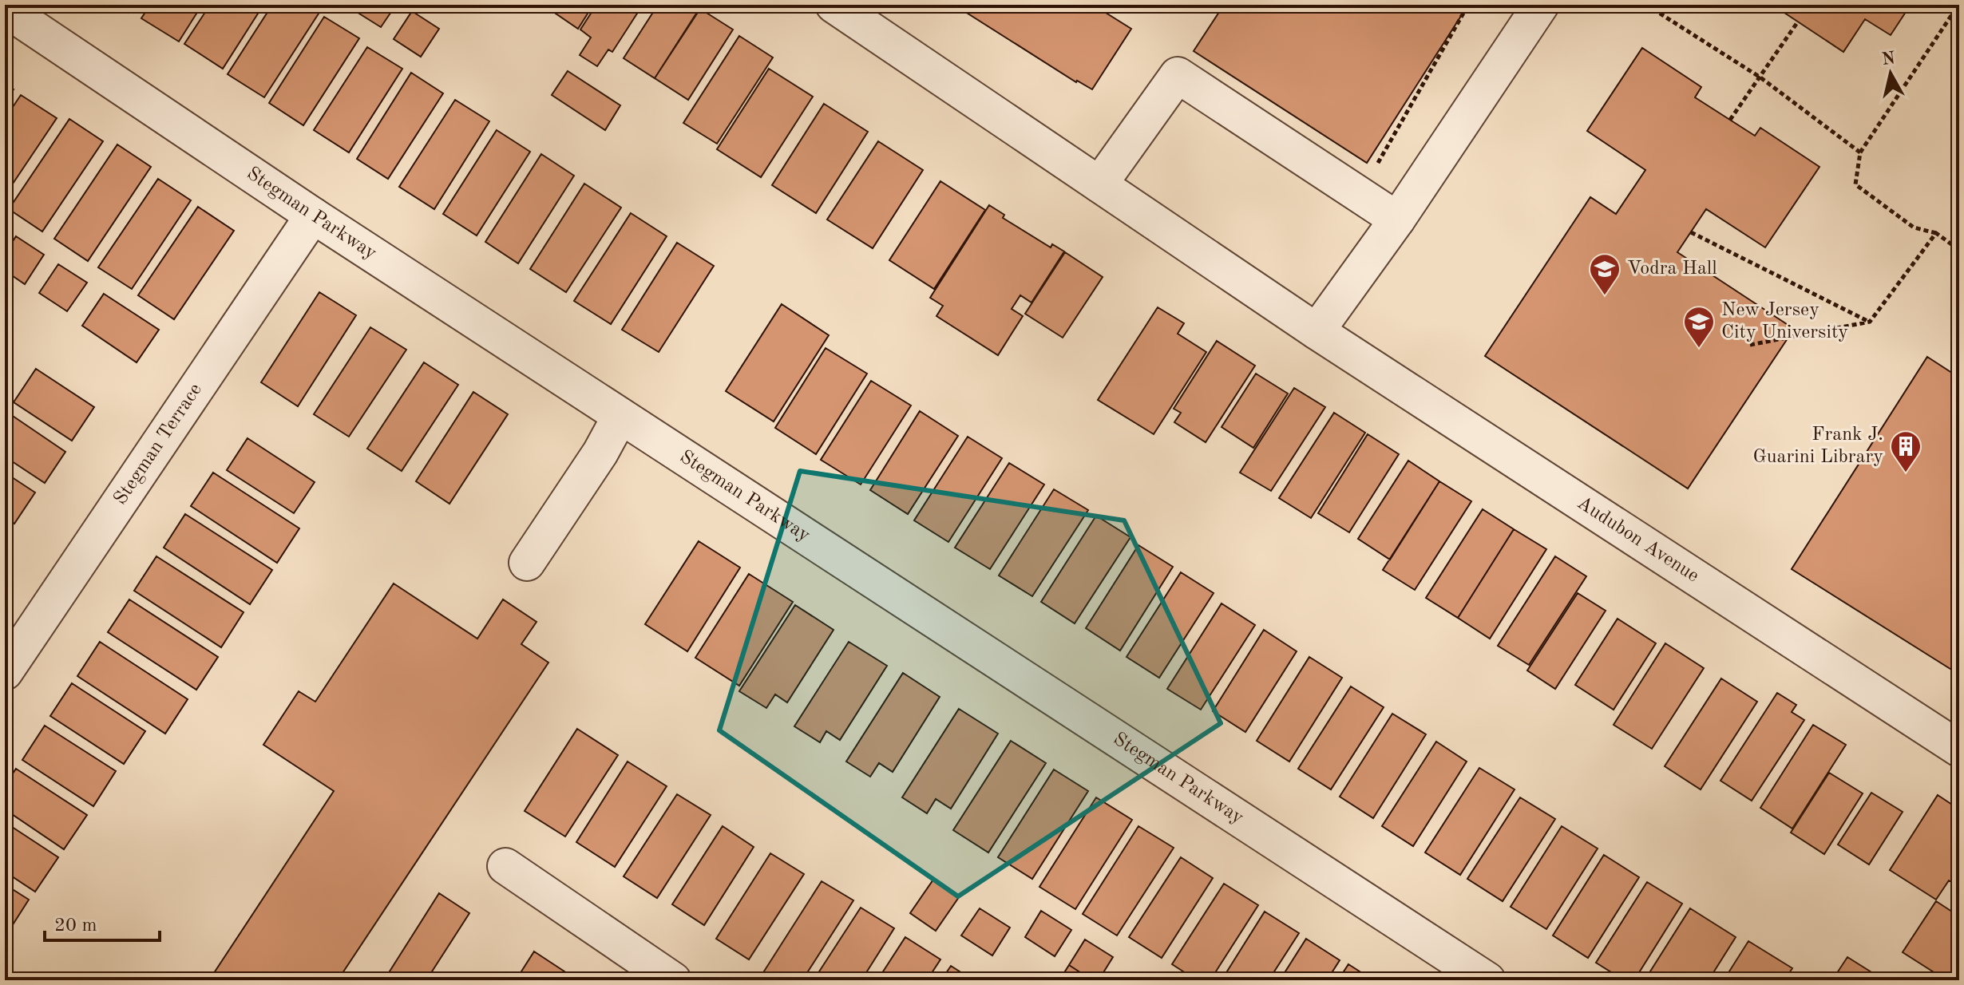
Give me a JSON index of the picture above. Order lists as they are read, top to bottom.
{
  "streets": {
    "street": ["Stegman Parkway", "Stegman Terrace", "Audubon Avenue"]
  },
  "crossings": [
    ["Stegman Parkway", "Stegman Terrace"]
  ],
  "places": {
    "school or university": ["Vodra Hall", "New Jersey City University"],
    "building": ["Frank J. Guarini Library"]
  },
  "scale_bar": "20 m",
  "north": "top"
}
